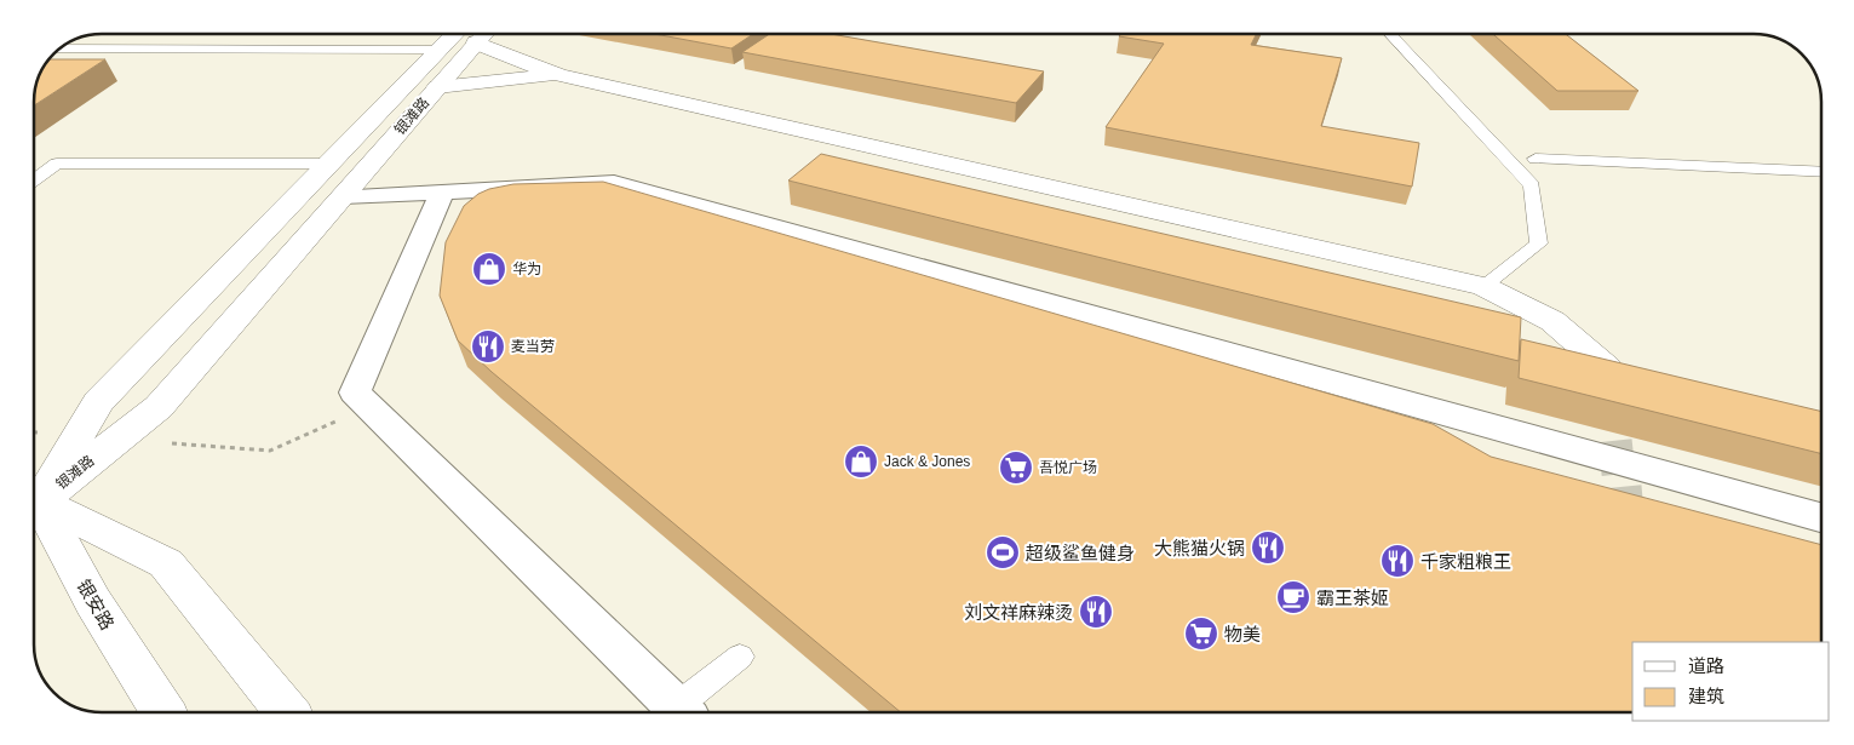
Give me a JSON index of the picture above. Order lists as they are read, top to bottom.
{
  "streets": {
    "street": ["银滩路", "银安路"]
  },
  "places": {
    "shop": ["华为", "Jack & Jones"],
    "restaurant": [
      "麦当劳",
      "大熊猫火锅",
      "千家粗粮王",
      "刘文祥麻辣烫"
    ],
    "supermarket": ["吾悦广场", "物美"],
    "sports": ["超级鲨鱼健身"],
    "cafe": ["霸王茶姬"]
  },
  "legend": ["道路", "建筑"]
}
